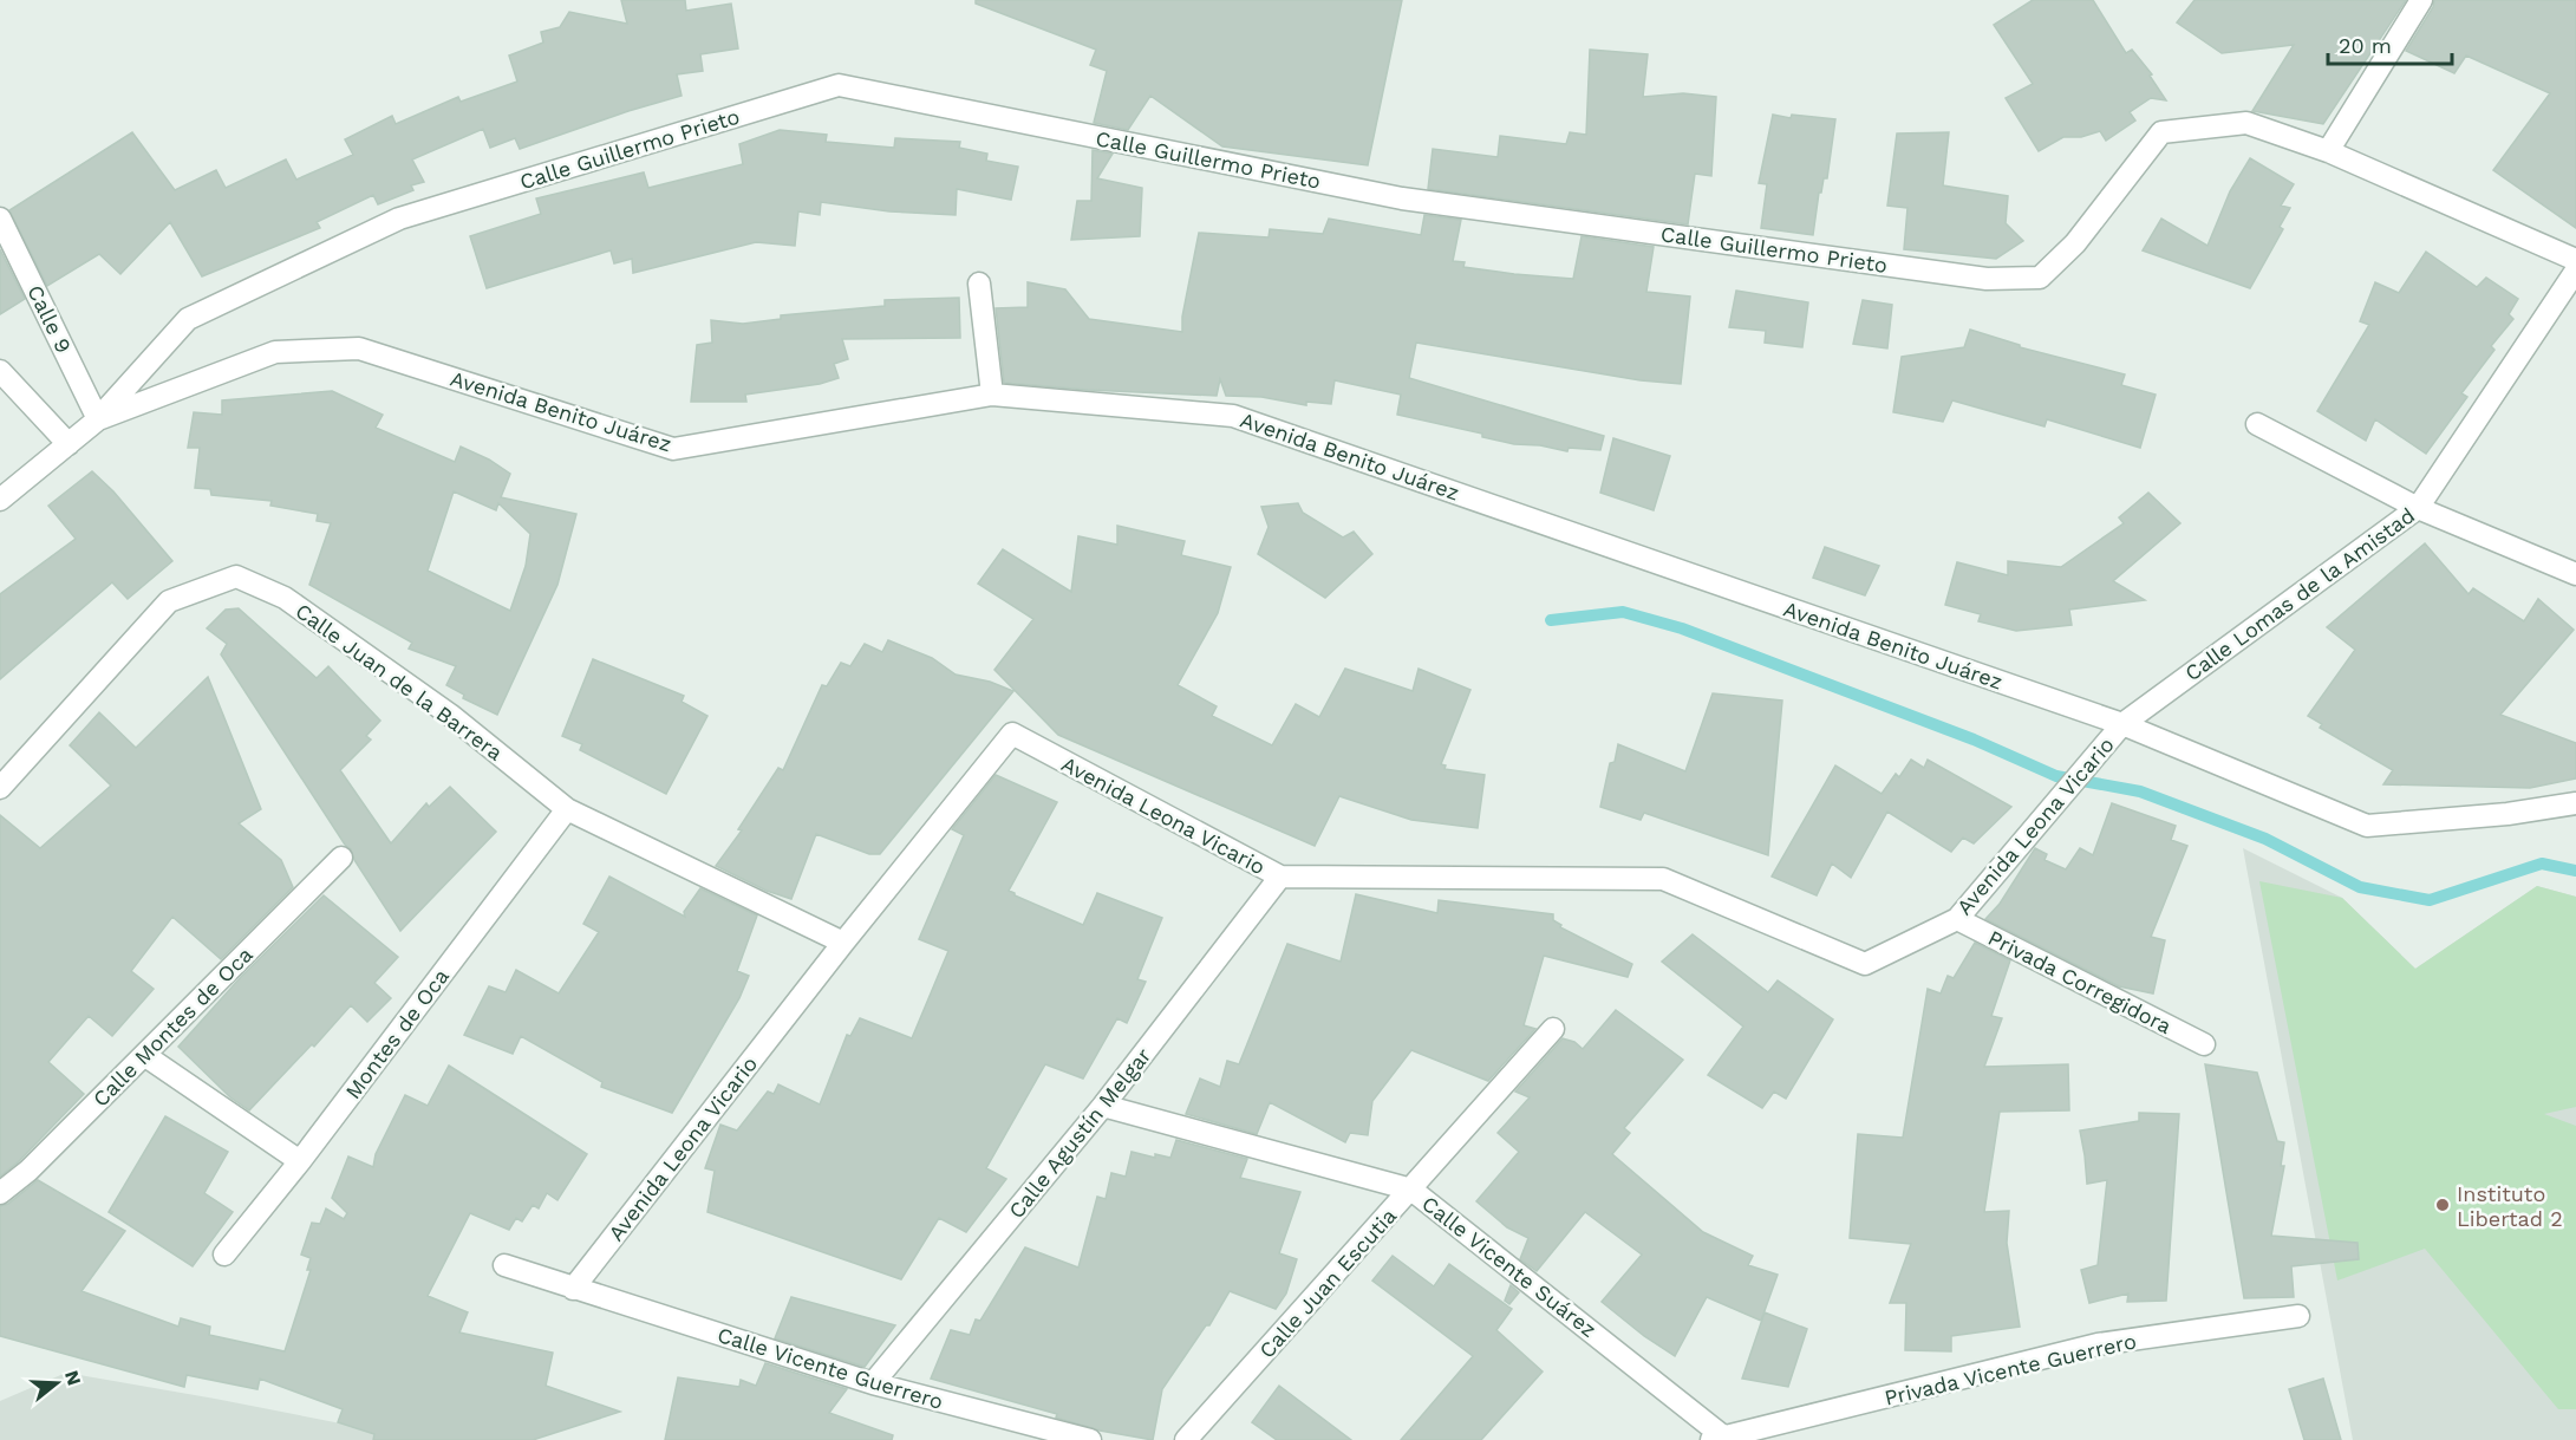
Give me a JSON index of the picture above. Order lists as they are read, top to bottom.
{
  "streets": {
    "street": [
      "Calle Guillermo Prieto",
      "Calle 9",
      "Avenida Benito Juárez",
      "Calle Lomas de la Amistad",
      "Calle Juan de la Barrera",
      "Avenida Leona Vicario",
      "Privada Corregidora",
      "Calle Montes de Oca",
      "Montes de Oca",
      "Calle Agustín Melgar",
      "Calle Vicente Suárez",
      "Calle Juan Escutia",
      "Calle Vicente Guerrero",
      "Privada Vicente Guerrero"
    ]
  },
  "crossings": [
    ["Calle Guillermo Prieto", "Calle 9"],
    ["Calle Guillermo Prieto", "Avenida Benito Juárez"],
    ["Calle 9", "Avenida Benito Juárez"],
    ["Avenida Benito Juárez", "Calle Lomas de la Amistad"],
    ["Avenida Benito Juárez", "Avenida Leona Vicario"],
    ["Calle Lomas de la Amistad", "Avenida Leona Vicario"],
    ["Calle Juan de la Barrera", "Avenida Leona Vicario"],
    ["Calle Juan de la Barrera", "Montes de Oca"],
    ["Avenida Leona Vicario", "Privada Corregidora"],
    ["Avenida Leona Vicario", "Calle Agustín Melgar"],
    ["Avenida Leona Vicario", "Calle Vicente Guerrero"],
    ["Calle Agustín Melgar", "Calle Vicente Suárez"],
    ["Calle Agustín Melgar", "Calle Vicente Guerrero"],
    ["Calle Vicente Suárez", "Calle Juan Escutia"],
    ["Calle Vicente Suárez", "Privada Vicente Guerrero"]
  ],
  "places": ["Instituto Libertad 2"],
  "scale_bar": "20 m",
  "north": "right"
}
